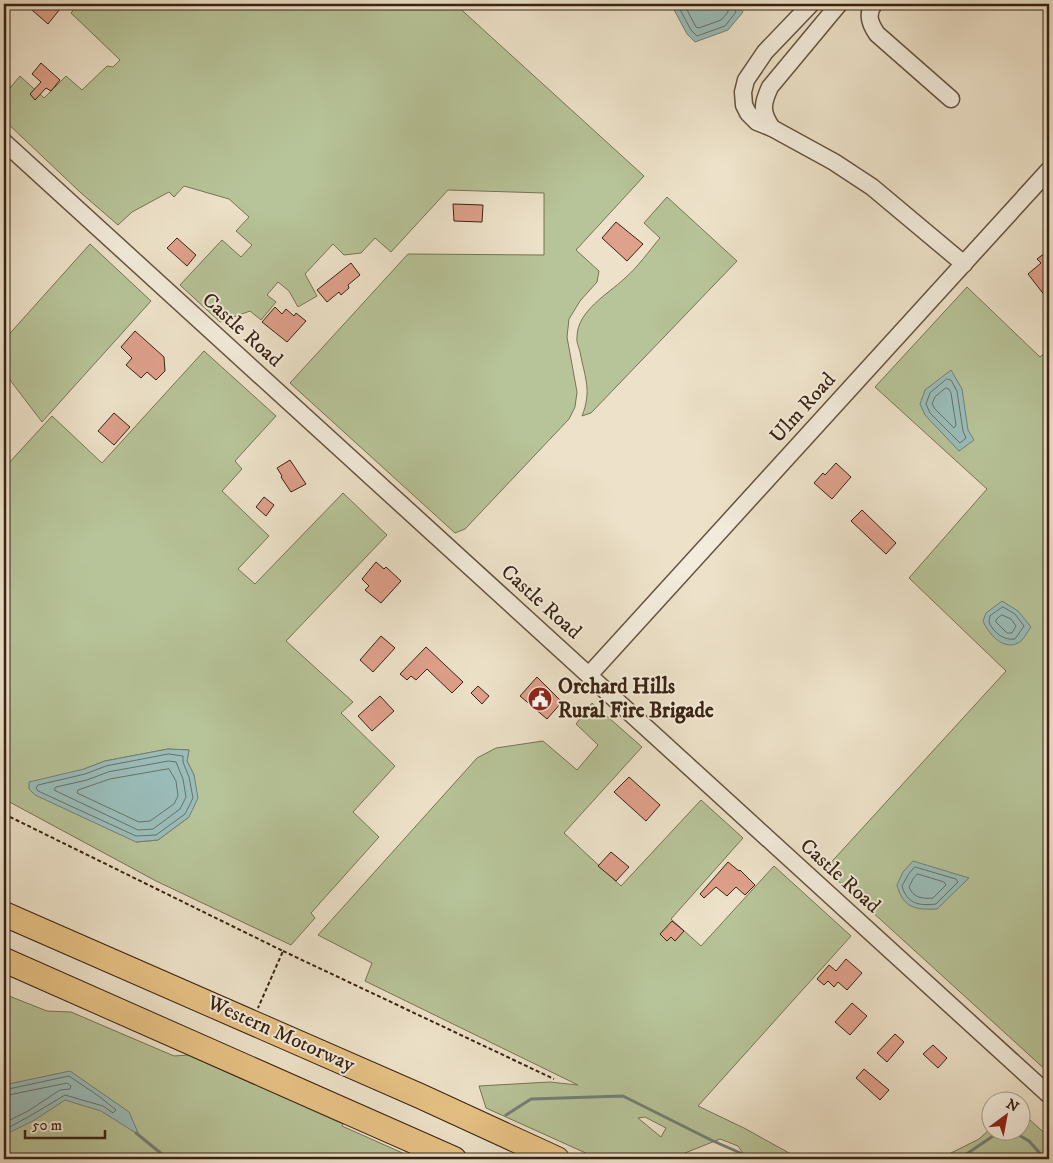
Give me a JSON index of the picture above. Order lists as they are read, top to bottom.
{
  "streets": {
    "highway": ["Western Motorway"],
    "street": ["Castle Road", "Ulm Road"]
  },
  "crossings": [
    ["Castle Road", "Ulm Road"]
  ],
  "places": {
    "public building": ["Orchard Hills Rural Fire Brigade"]
  },
  "scale_bar": "50 m",
  "north": "top right"
}
